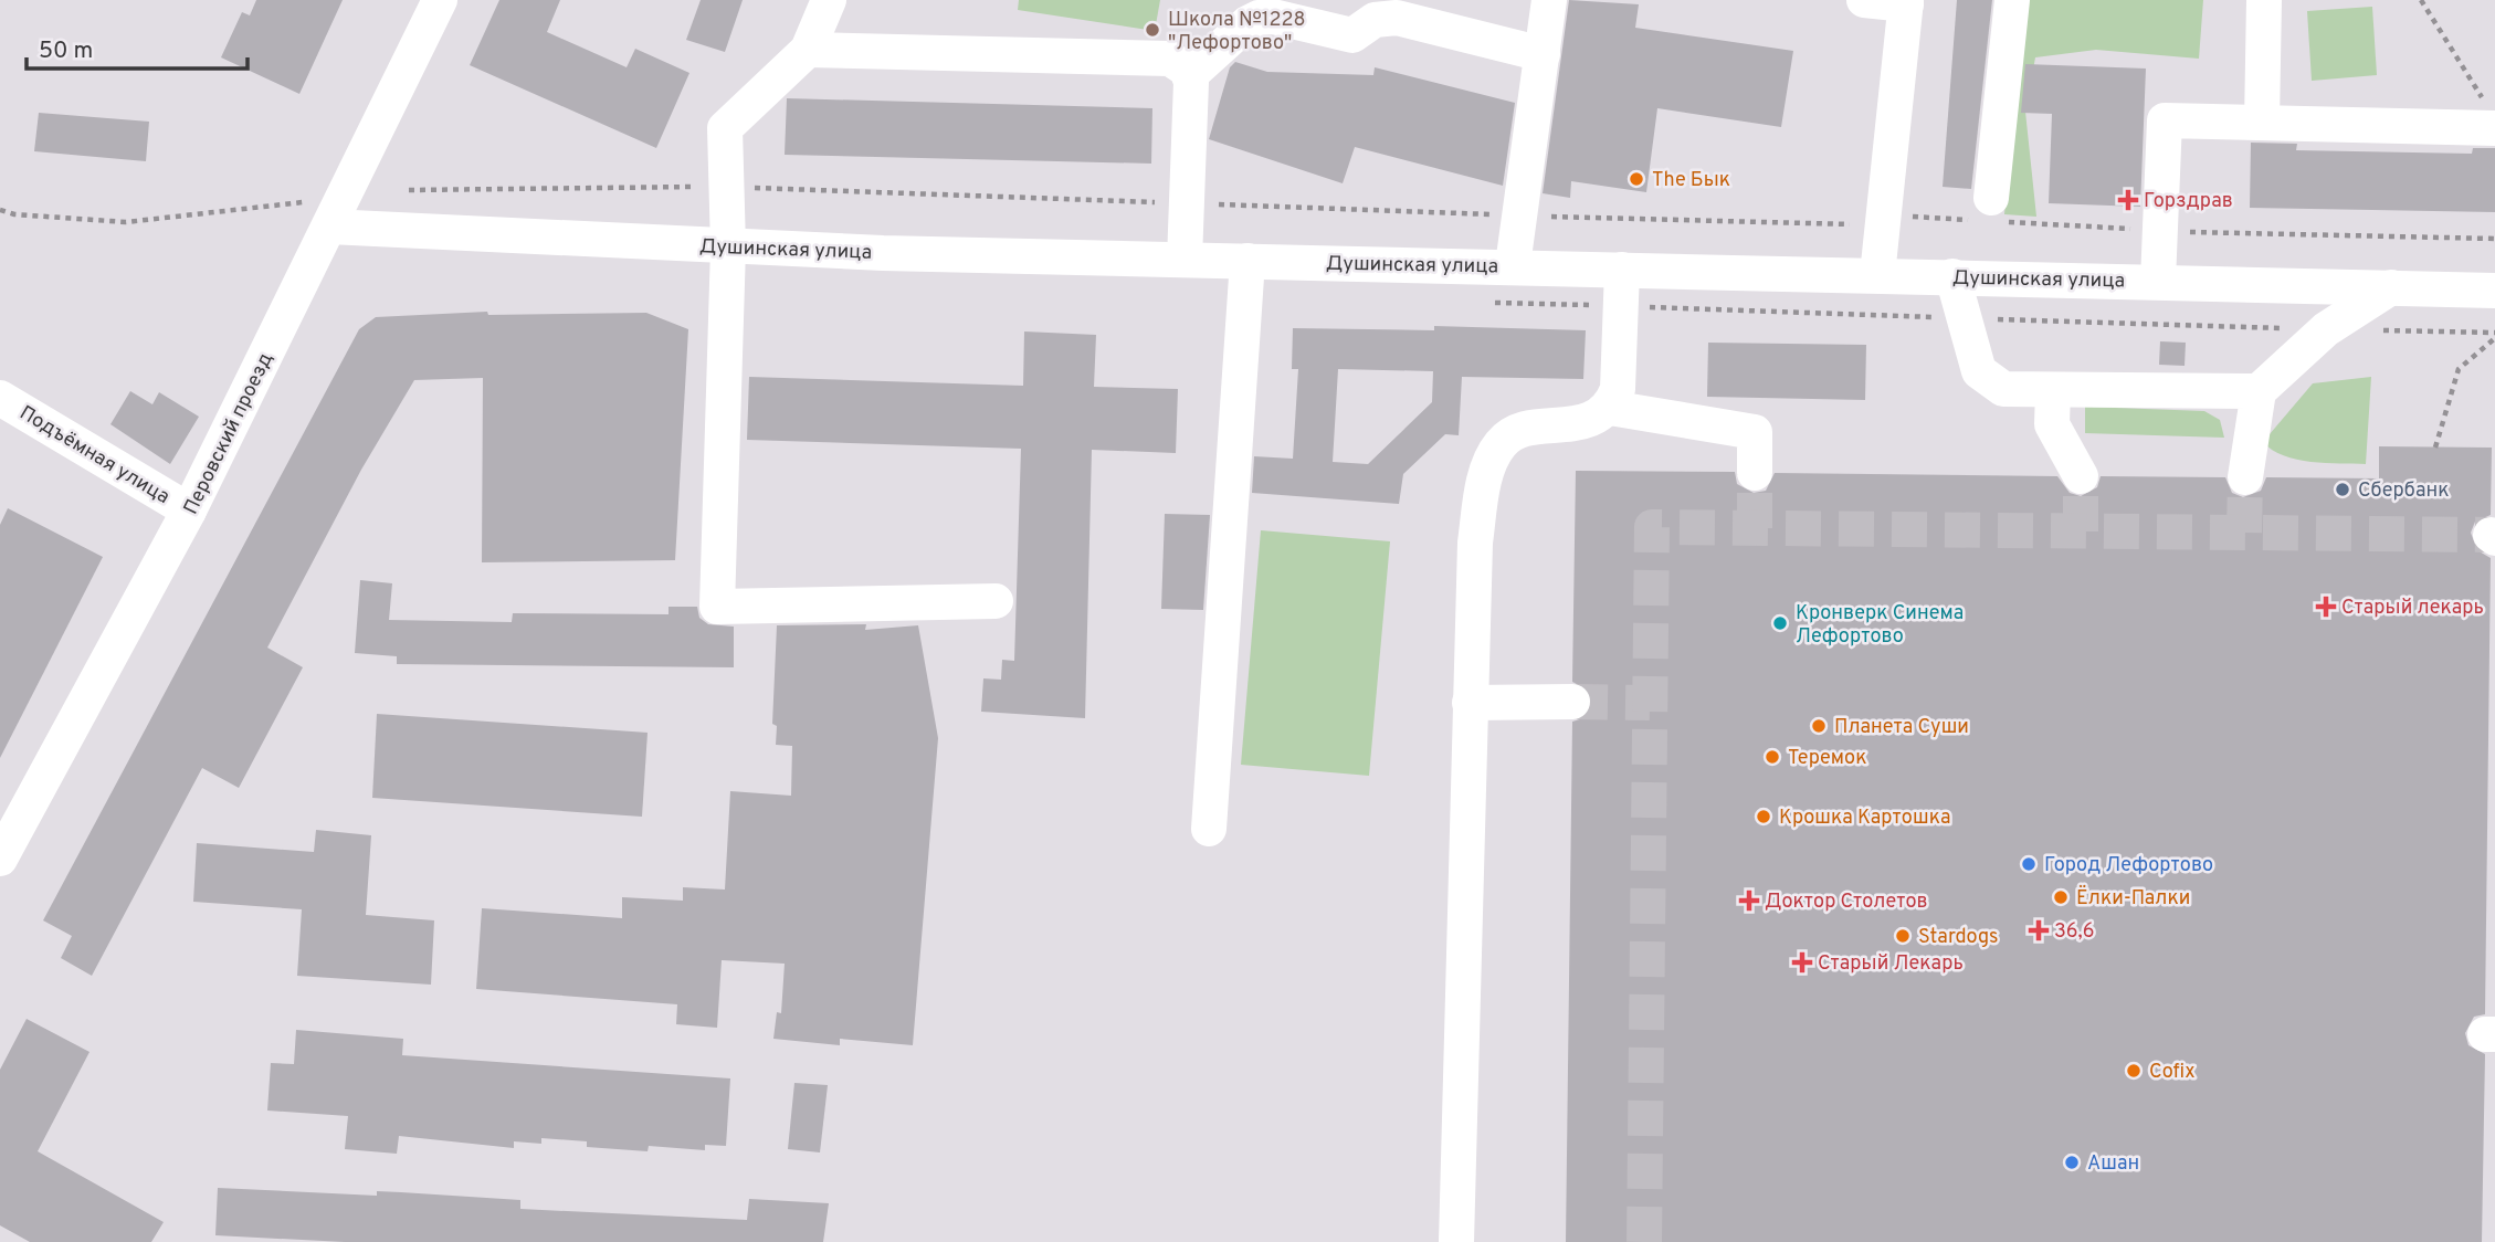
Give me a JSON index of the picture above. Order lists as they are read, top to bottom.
{
  "streets": {
    "street": ["Душинская улица", "Перовский проезд", "Подъёмная улица"]
  },
  "crossings": [
    ["Душинская улица", "Перовский проезд"],
    ["Перовский проезд", "Подъёмная улица"]
  ],
  "places": {
    "other": [
      "Школа №1228 \"Лефортово\"",
      "The Бык",
      "Сбербанк",
      "Кронверк Синема Лефортово",
      "Планета Суши",
      "Теремок",
      "Крошка Картошка",
      "Город Лефортово",
      "Ёлки-Палки",
      "Stardogs",
      "Cofix",
      "Ашан"
    ],
    "health": [
      "Горздрав",
      "Старый лекарь",
      "Доктор Столетов",
      "36,6",
      "Старый Лекарь"
    ]
  },
  "scale_bar": "50 m"
}
